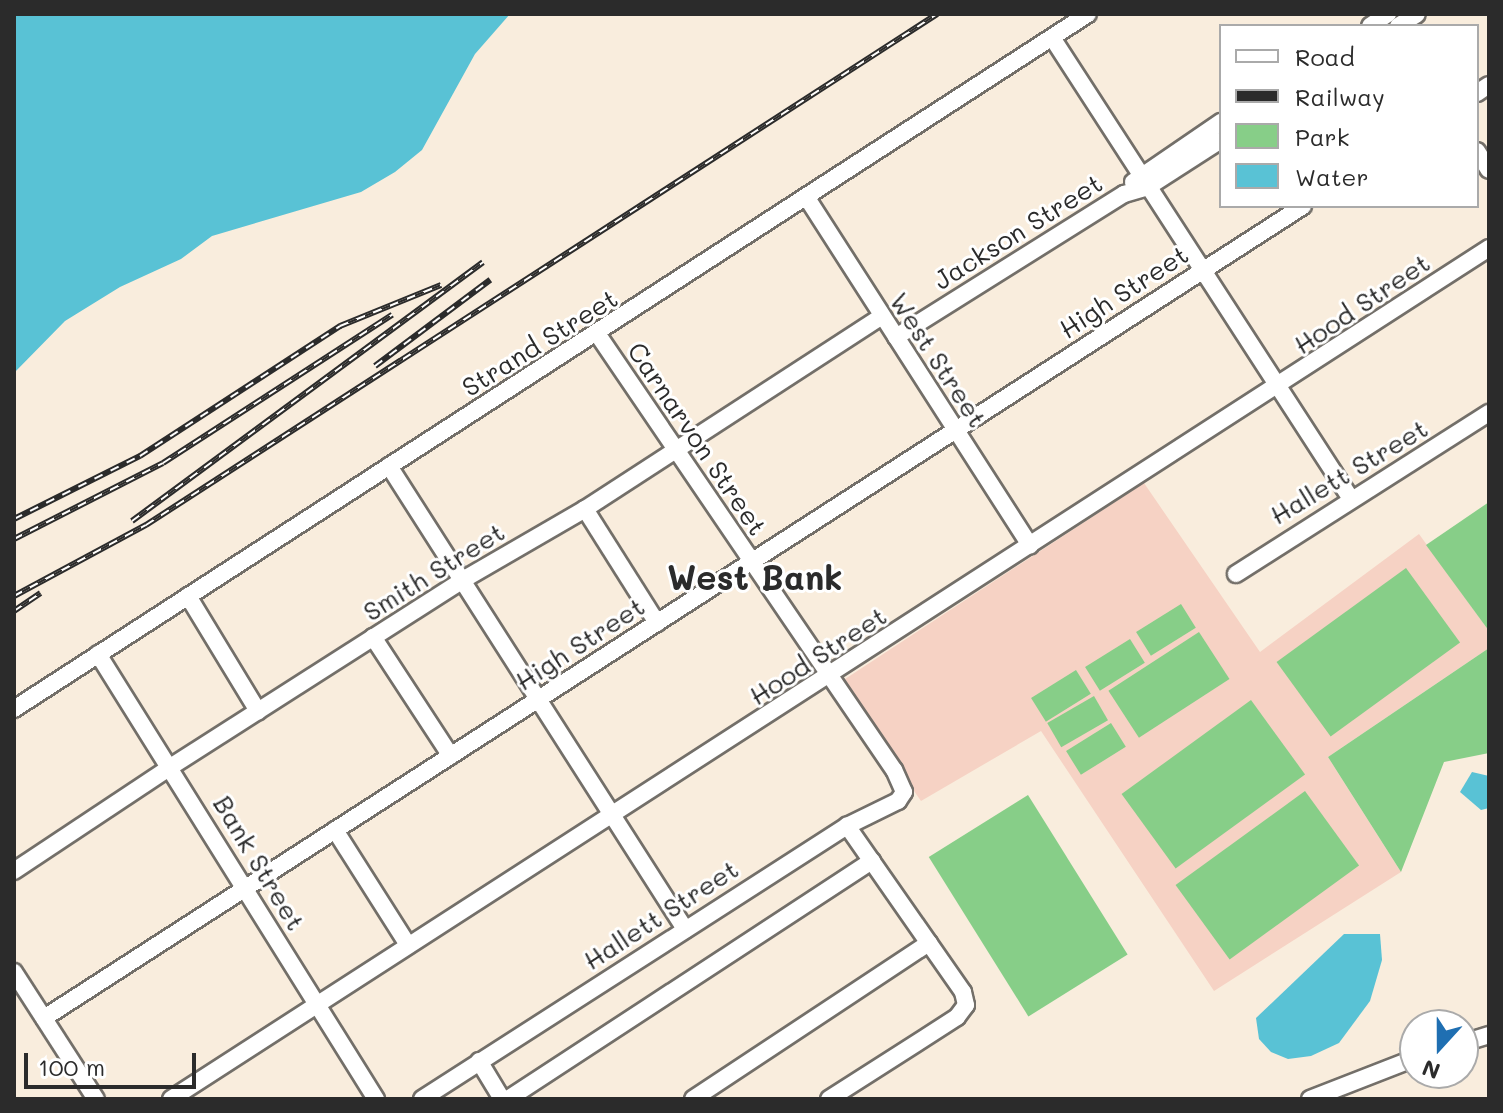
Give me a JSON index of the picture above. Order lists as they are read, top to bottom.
{
  "streets": {
    "street": [
      "Jackson Street",
      "High Street",
      "Hood Street",
      "Strand Street",
      "West Street",
      "Carnarvon Street",
      "Hallett Street",
      "Smith Street",
      "Bank Street"
    ]
  },
  "crossings": [
    ["Jackson Street", "West Street"],
    ["High Street", "West Street"],
    ["High Street", "Carnarvon Street"],
    ["High Street", "Bank Street"],
    ["Hood Street", "West Street"],
    ["Hood Street", "Carnarvon Street"],
    ["Hood Street", "Bank Street"],
    ["Strand Street", "West Street"],
    ["Strand Street", "Carnarvon Street"],
    ["Strand Street", "Bank Street"],
    ["West Street", "Smith Street"],
    ["Carnarvon Street", "Hallett Street"],
    ["Carnarvon Street", "Smith Street"],
    ["Smith Street", "Bank Street"]
  ],
  "districts": ["West Bank"],
  "legend": [
    "Road",
    "Railway",
    "Park",
    "Water"
  ],
  "scale_bar": "100 m",
  "north": "bottom"
}
